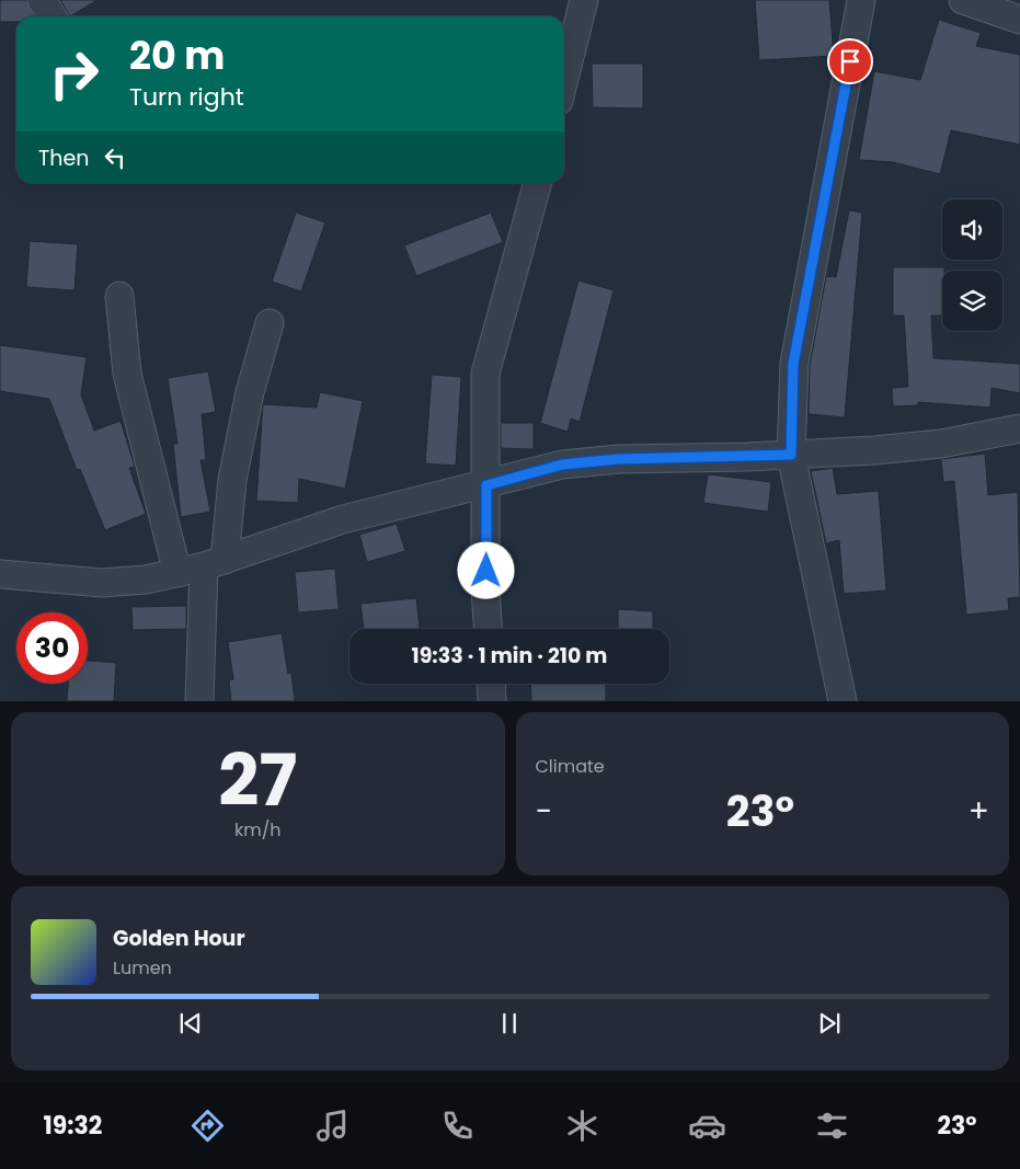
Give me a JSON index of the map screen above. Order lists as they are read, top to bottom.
{
  "page": {
    "turn": ["20 m", "Turn right"],
    "then": "Then",
    "limit": "30",
    "trip": "19:33 · 1 min · 210 m",
    "tile": [
      ["27", "km/h"],
      "Climate"
    ],
    "heat": ["−", "23°", "+"],
    "song": ["Golden Hour", "Lumen"],
    "tabs": ["19:32", "23°"]
  }
}
